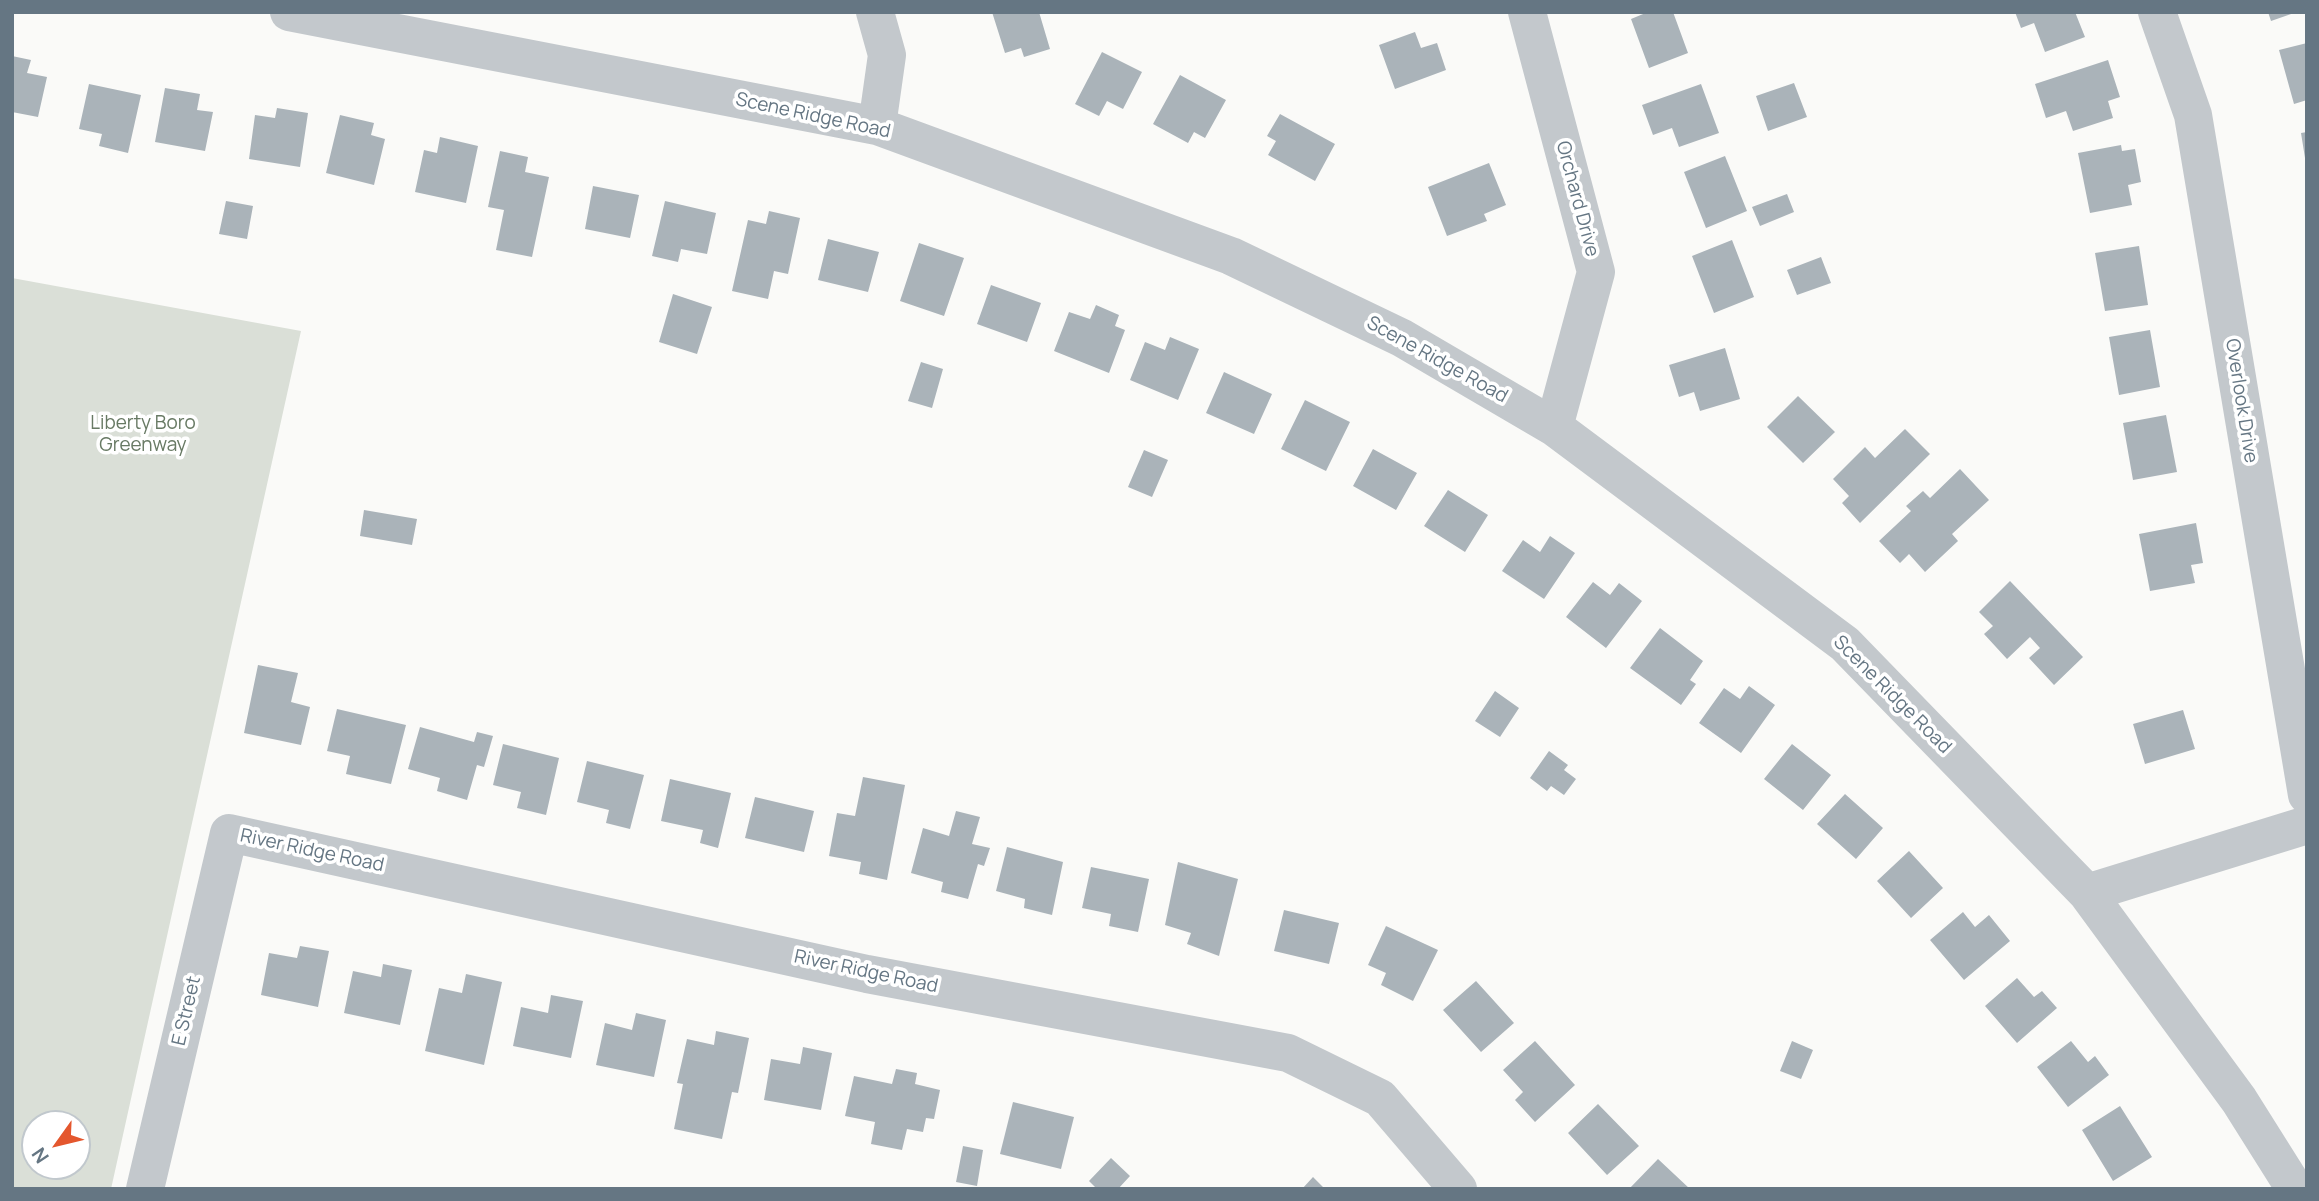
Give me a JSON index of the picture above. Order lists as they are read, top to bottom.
{
  "streets": {
    "street": [
      "Scene Ridge Road",
      "Orchard Drive",
      "Overlook Drive",
      "River Ridge Road",
      "E Street"
    ]
  },
  "crossings": [
    ["Scene Ridge Road", "Orchard Drive"],
    ["River Ridge Road", "E Street"]
  ],
  "parks": ["Liberty Boro Greenway"],
  "north": "bottom left"
}
